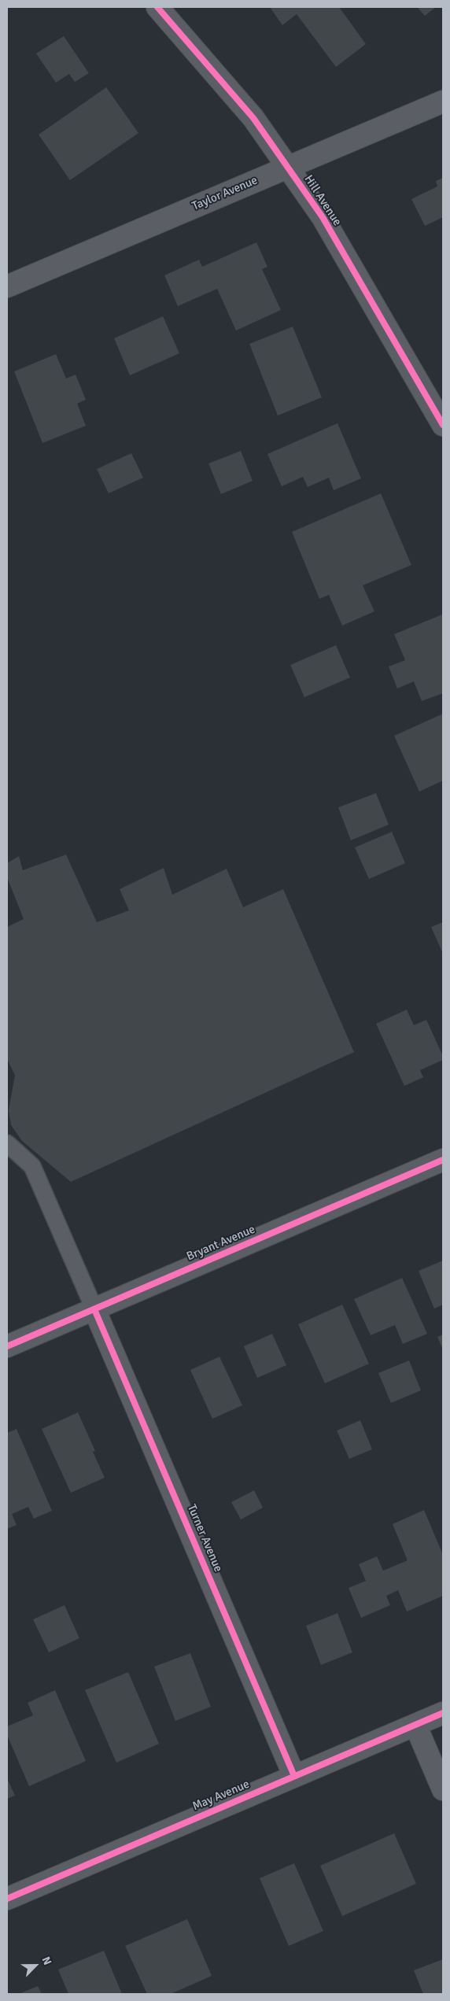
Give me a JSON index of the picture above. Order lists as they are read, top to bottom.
{
  "streets": {
    "street": [
      "Taylor Avenue",
      "Hill Avenue",
      "Bryant Avenue",
      "Turner Avenue",
      "May Avenue"
    ]
  },
  "crossings": [
    ["Taylor Avenue", "Hill Avenue"],
    ["Bryant Avenue", "Turner Avenue"],
    ["Turner Avenue", "May Avenue"]
  ],
  "north": "top right"
}
